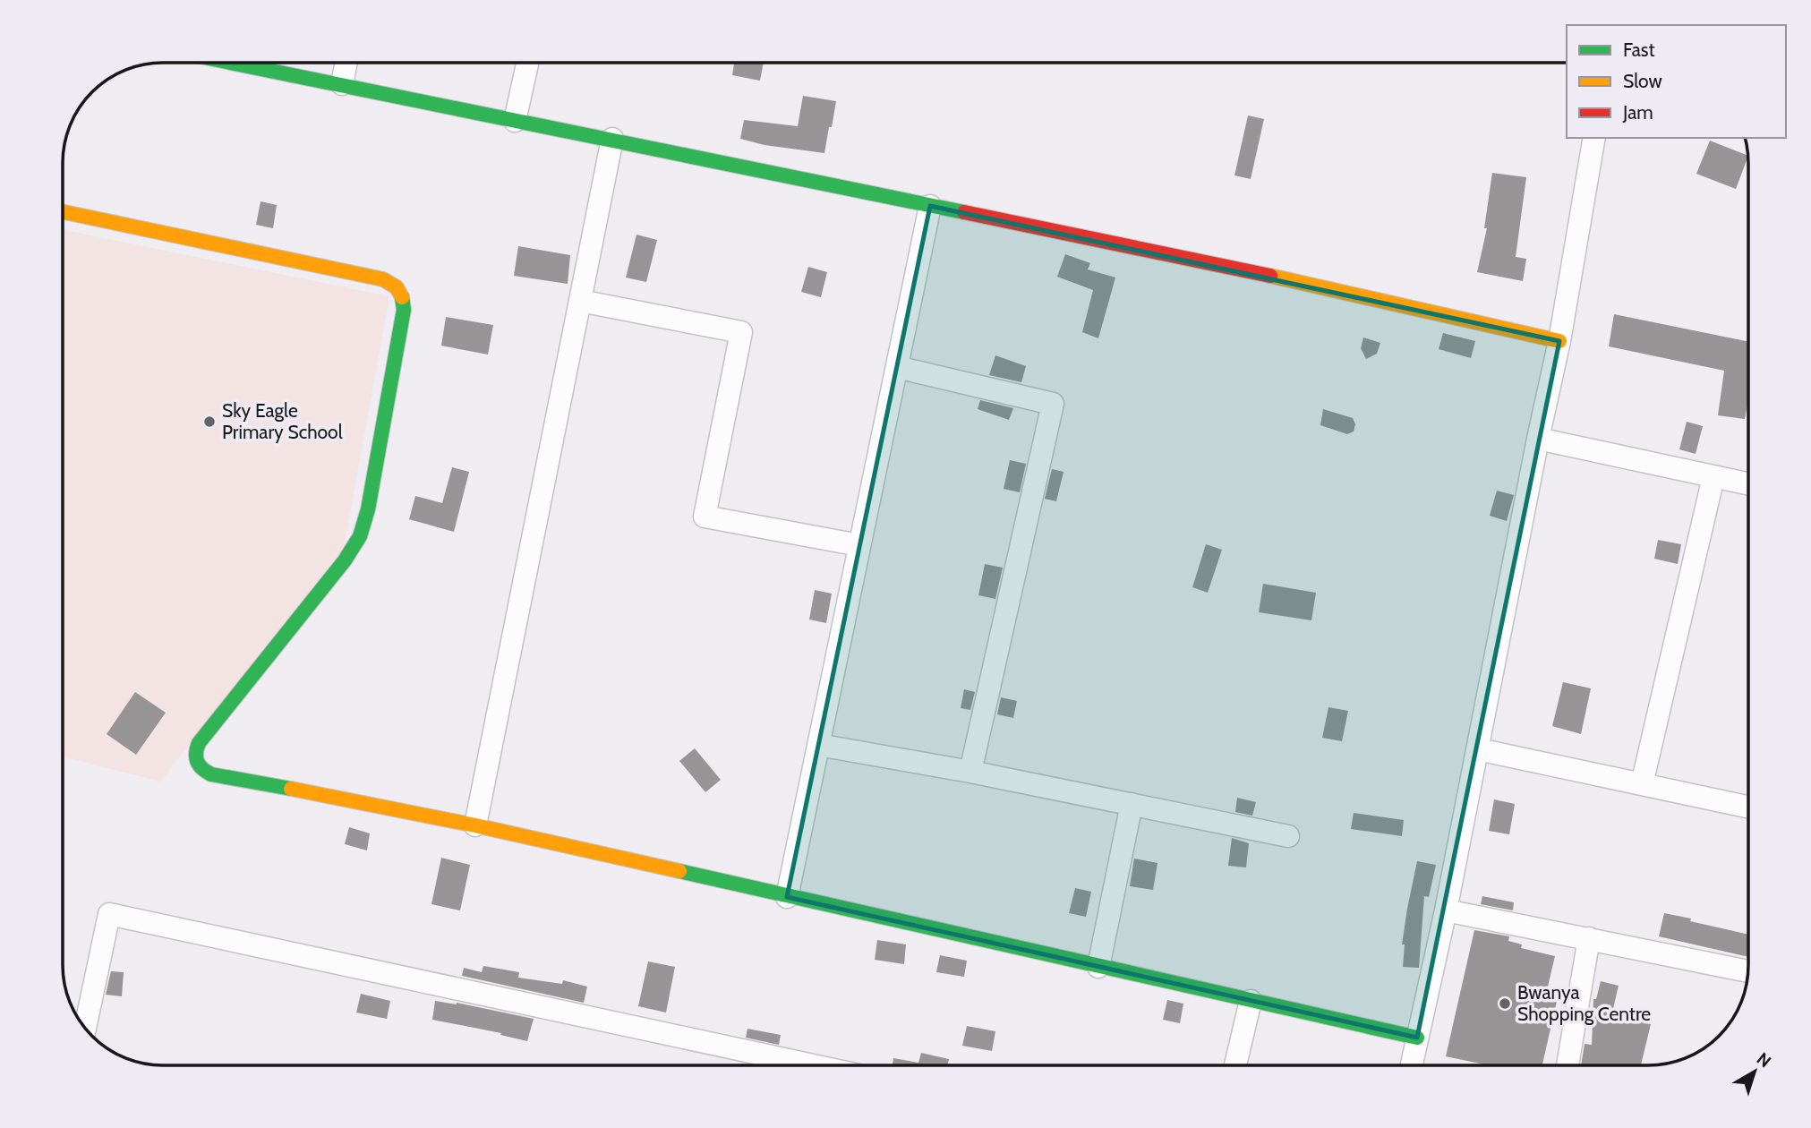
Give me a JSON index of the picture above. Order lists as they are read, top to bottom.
{
  "places": ["Sky Eagle Primary School", "Bwanya Shopping Centre"],
  "legend": ["Fast", "Slow", "Jam"],
  "north": "top right"
}
